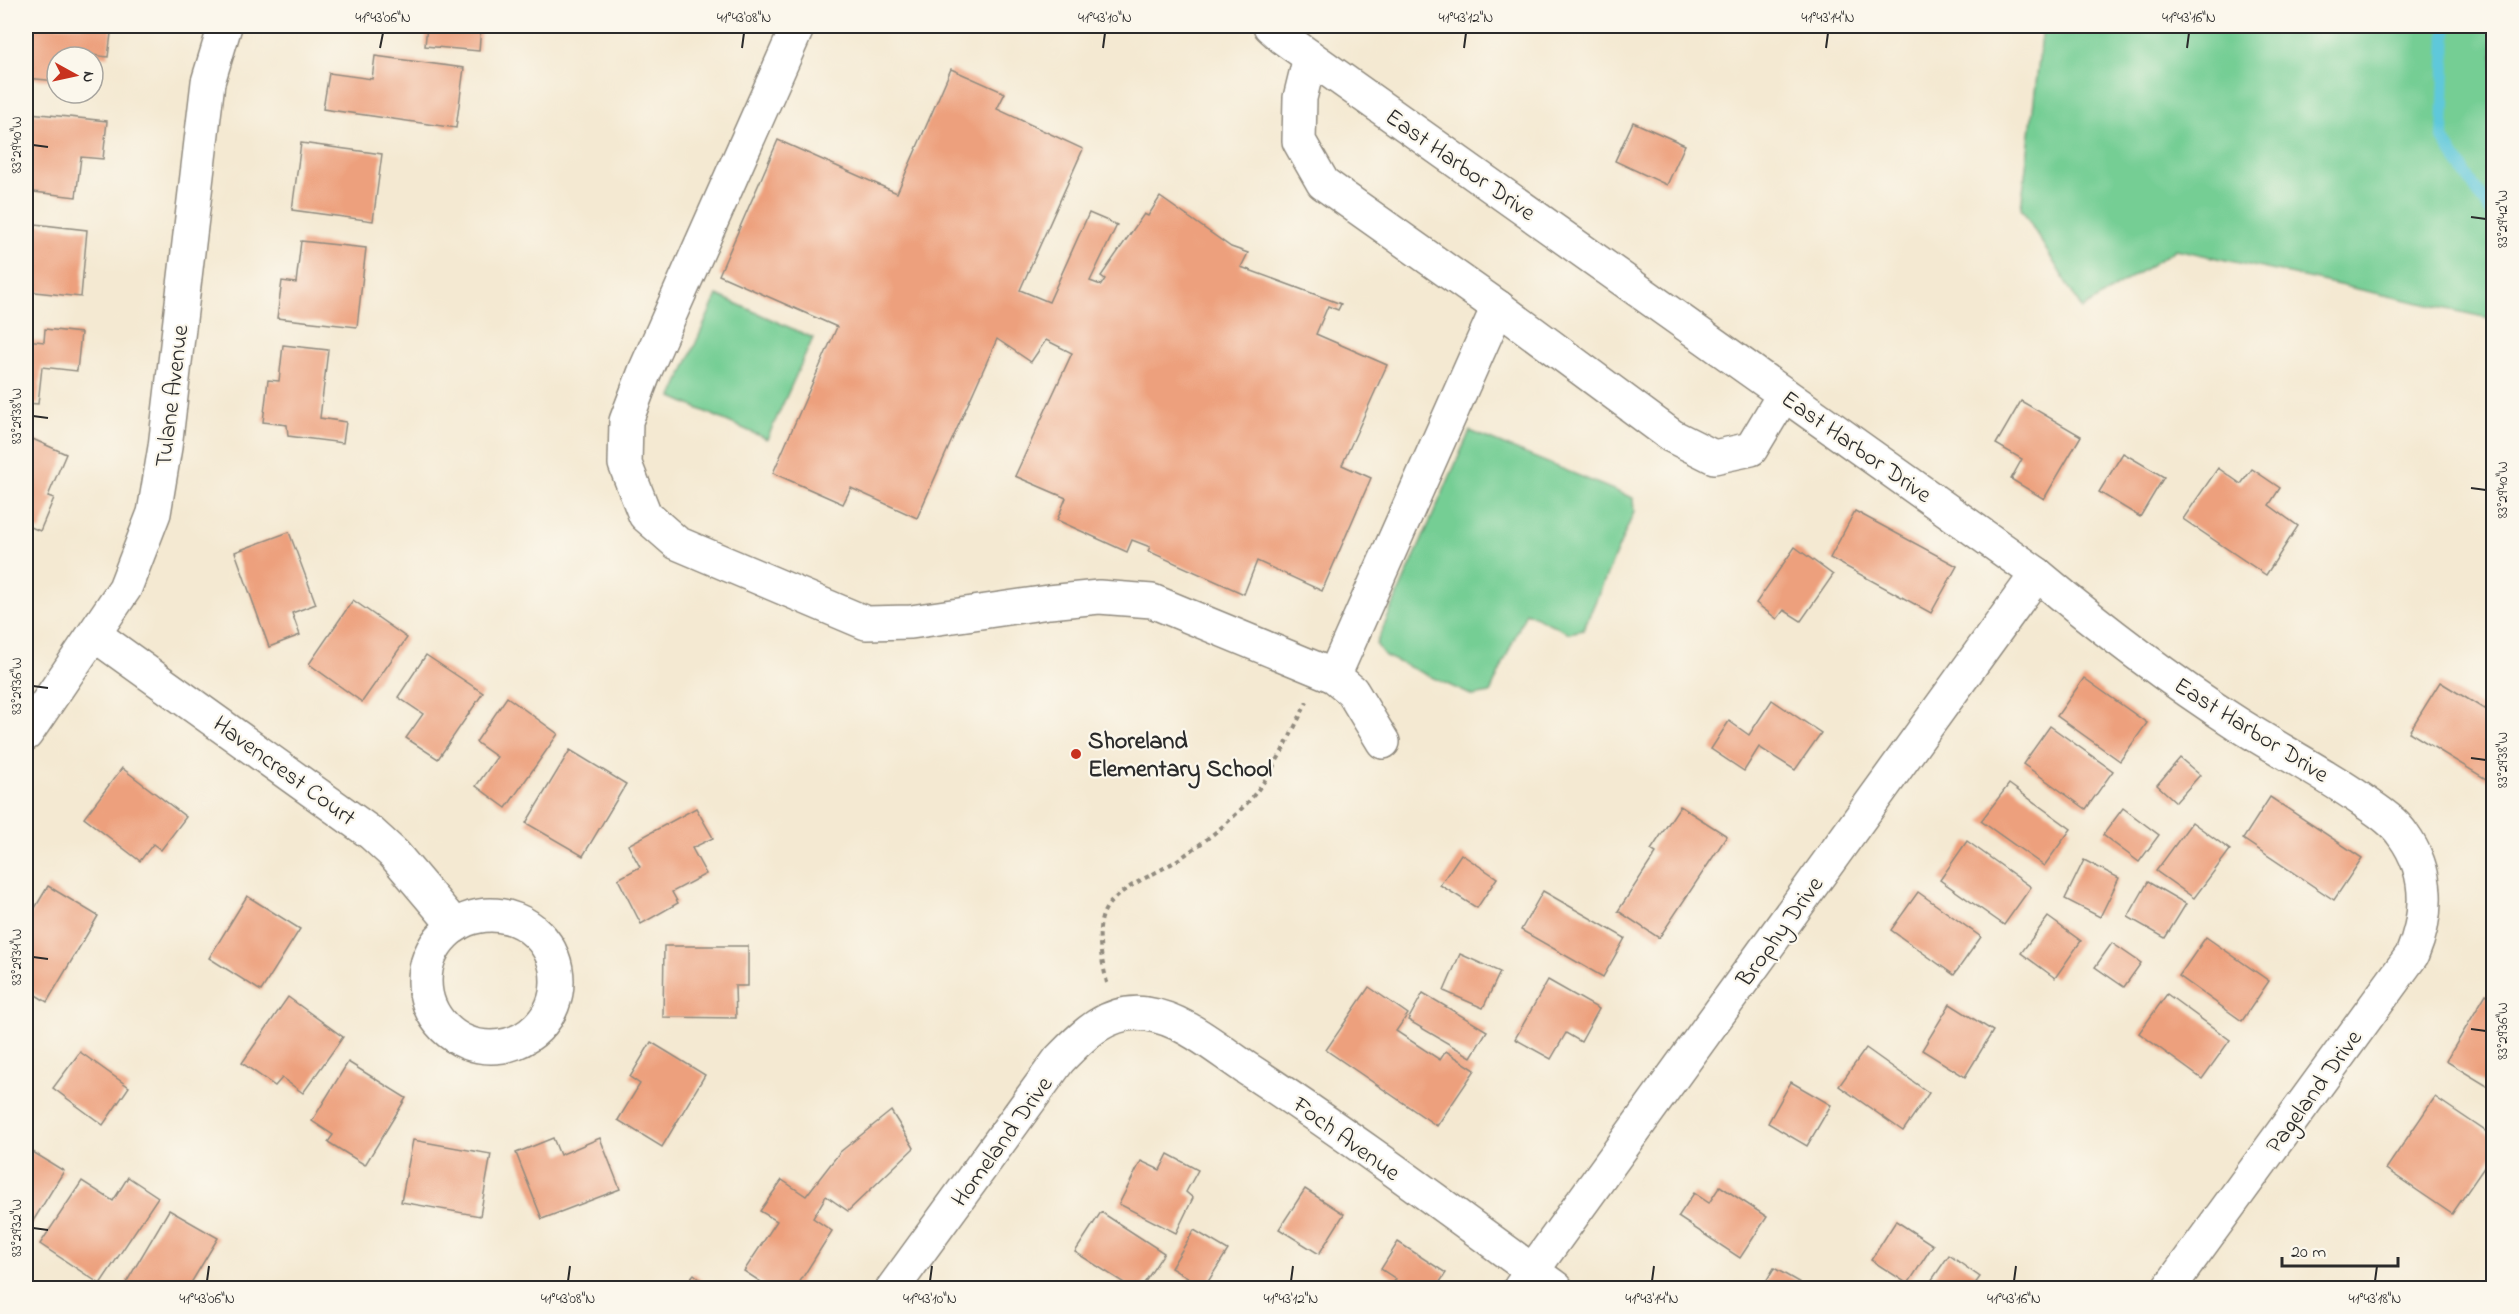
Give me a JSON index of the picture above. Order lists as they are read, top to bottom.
{
  "streets": {
    "street": [
      "East Harbor Drive",
      "Tulane Avenue",
      "Havencrest Court",
      "Brophy Drive",
      "Pageland Drive",
      "Foch Avenue",
      "Homeland Drive"
    ]
  },
  "crossings": [
    ["East Harbor Drive", "Brophy Drive"],
    ["East Harbor Drive", "Pageland Drive"],
    ["Tulane Avenue", "Havencrest Court"],
    ["Brophy Drive", "Foch Avenue"],
    ["Foch Avenue", "Homeland Drive"]
  ],
  "places": ["Shoreland Elementary School"],
  "scale_bar": "20 m",
  "north": "right",
  "coordinates": [
    "41°43'06\"N",
    "41°43'08\"N",
    "41°43'10\"N",
    "41°43'12\"N",
    "41°43'14\"N",
    "41°43'16\"N",
    "83°29'40\"W",
    "83°29'42\"W",
    "83°29'38\"W",
    "83°29'36\"W",
    "83°29'34\"W",
    "83°29'32\"W",
    "41°43'18\"N"
  ]
}
